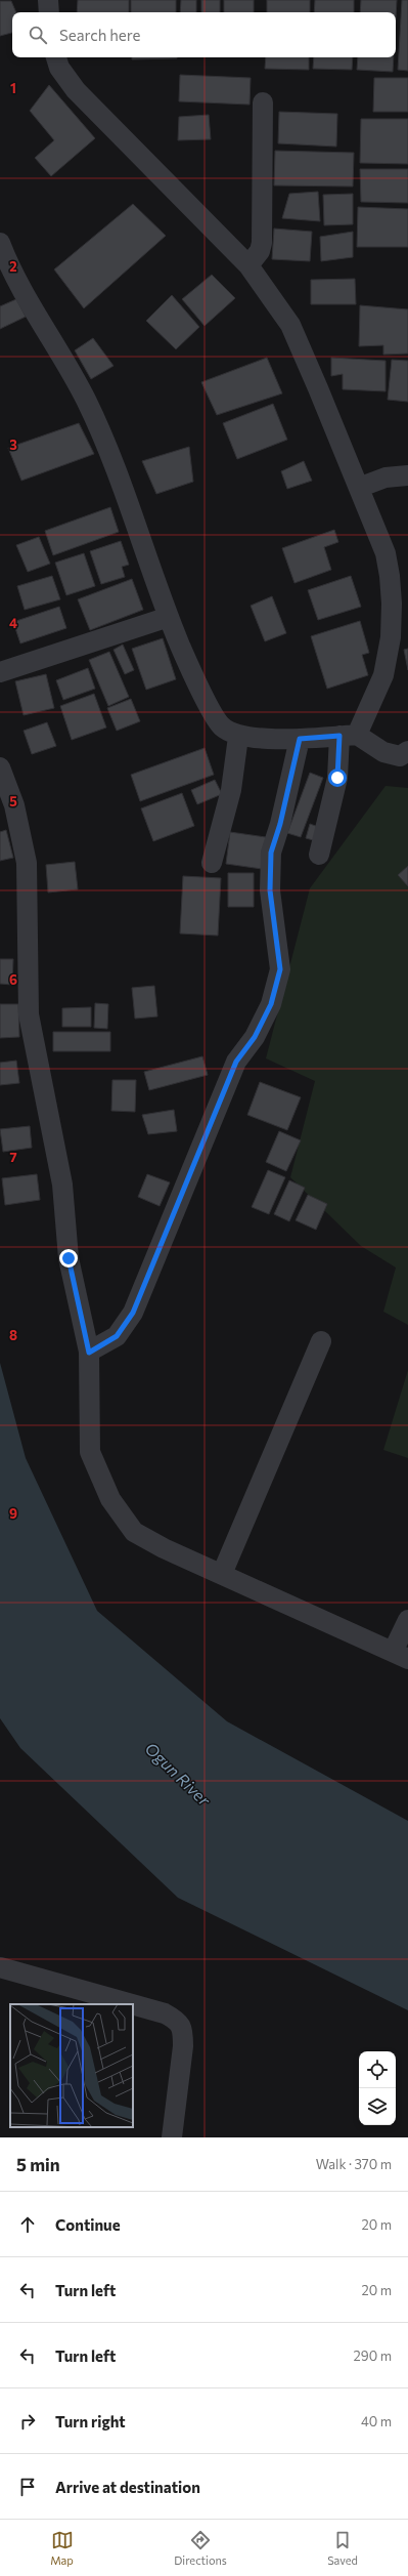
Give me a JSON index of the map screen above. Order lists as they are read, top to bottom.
{
  "water": ["Ogun River"],
  "page": {
    "search": "Search here",
    "heading": ["5 min", "Walk · 370 m"],
    "list": [
      ["Continue", "20 m"],
      ["Turn left", "20 m"],
      ["Turn left", "290 m"],
      ["Turn right", "40 m"],
      "Arrive at destination"
    ],
    "nav": ["Map", "Directions", "Saved"]
  },
  "grid": {
    "rows": [
      "1",
      "2",
      "3",
      "4",
      "5",
      "6",
      "7",
      "8",
      "9"
    ]
  }
}
